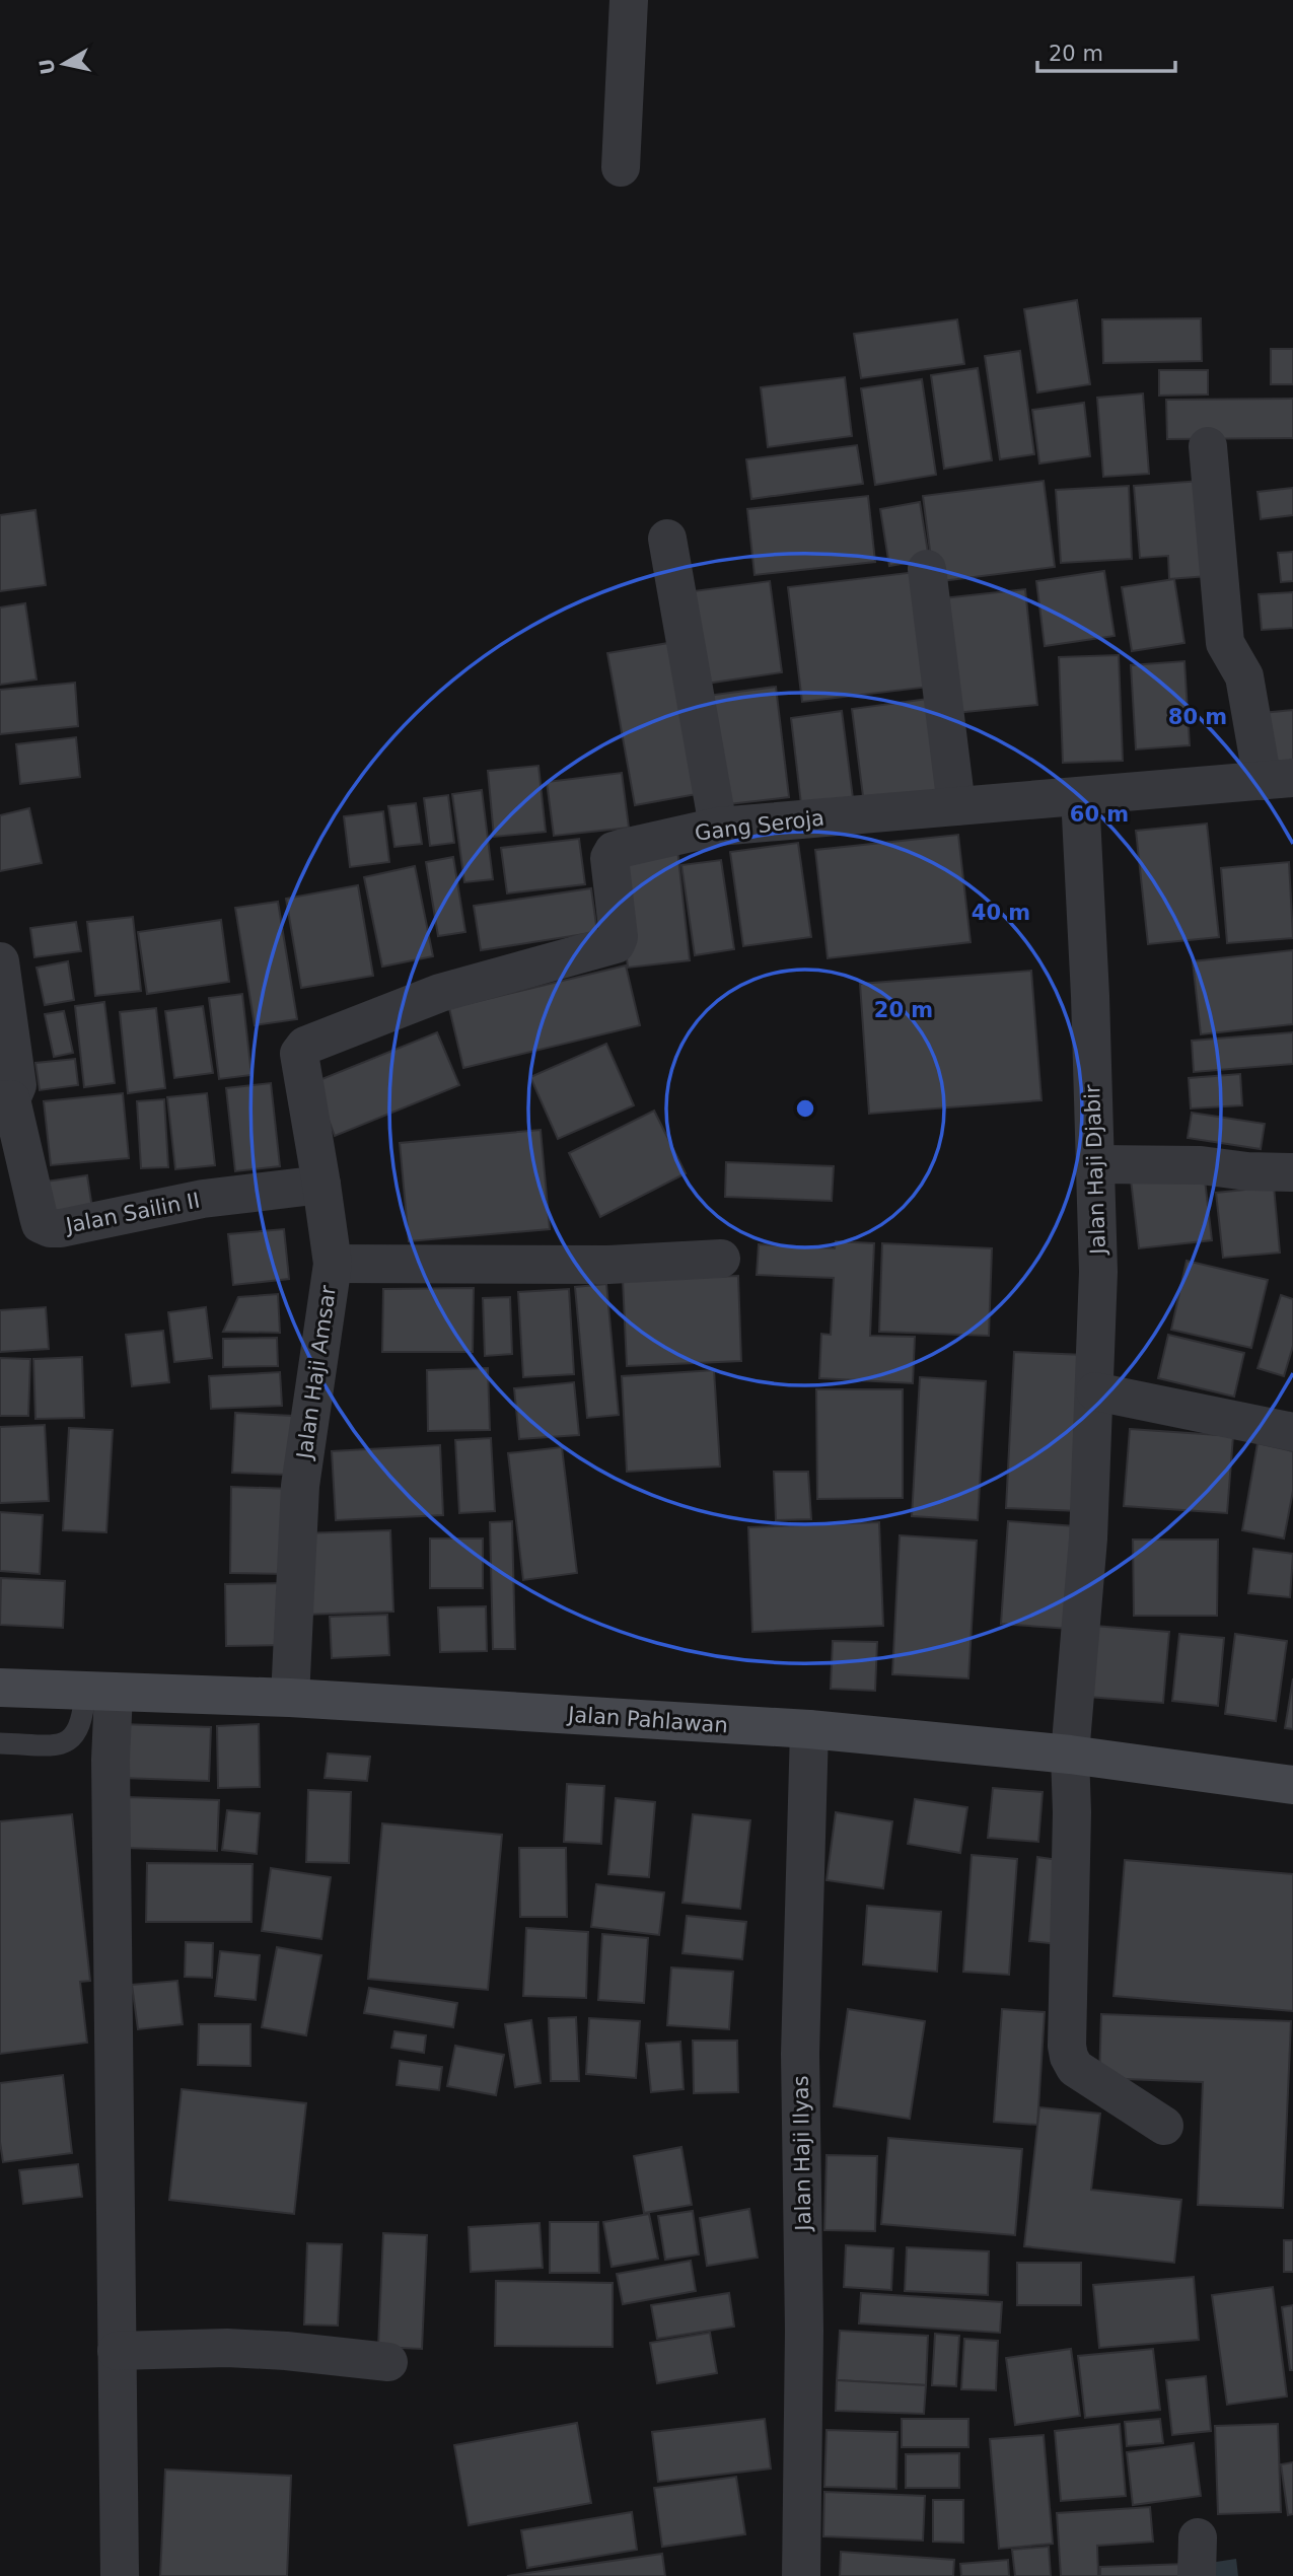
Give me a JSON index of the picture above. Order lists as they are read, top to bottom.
{
  "streets": {
    "main road": ["Jalan Pahlawan"],
    "street": [
      "Gang Seroja",
      "Jalan Haji Djabir",
      "Jalan Sailin II",
      "Jalan Haji Amsar",
      "Jalan Haji Ilyas"
    ]
  },
  "crossings": [
    ["Gang Seroja", "Jalan Haji Djabir"],
    ["Gang Seroja", "Jalan Haji Amsar"],
    ["Jalan Haji Djabir", "Jalan Pahlawan"],
    ["Jalan Sailin II", "Jalan Haji Amsar"],
    ["Jalan Haji Amsar", "Jalan Pahlawan"],
    ["Jalan Pahlawan", "Jalan Haji Ilyas"]
  ],
  "scale_bar": "20 m",
  "north": "left",
  "rings": [
    "80 m",
    "60 m",
    "40 m",
    "20 m"
  ]
}
